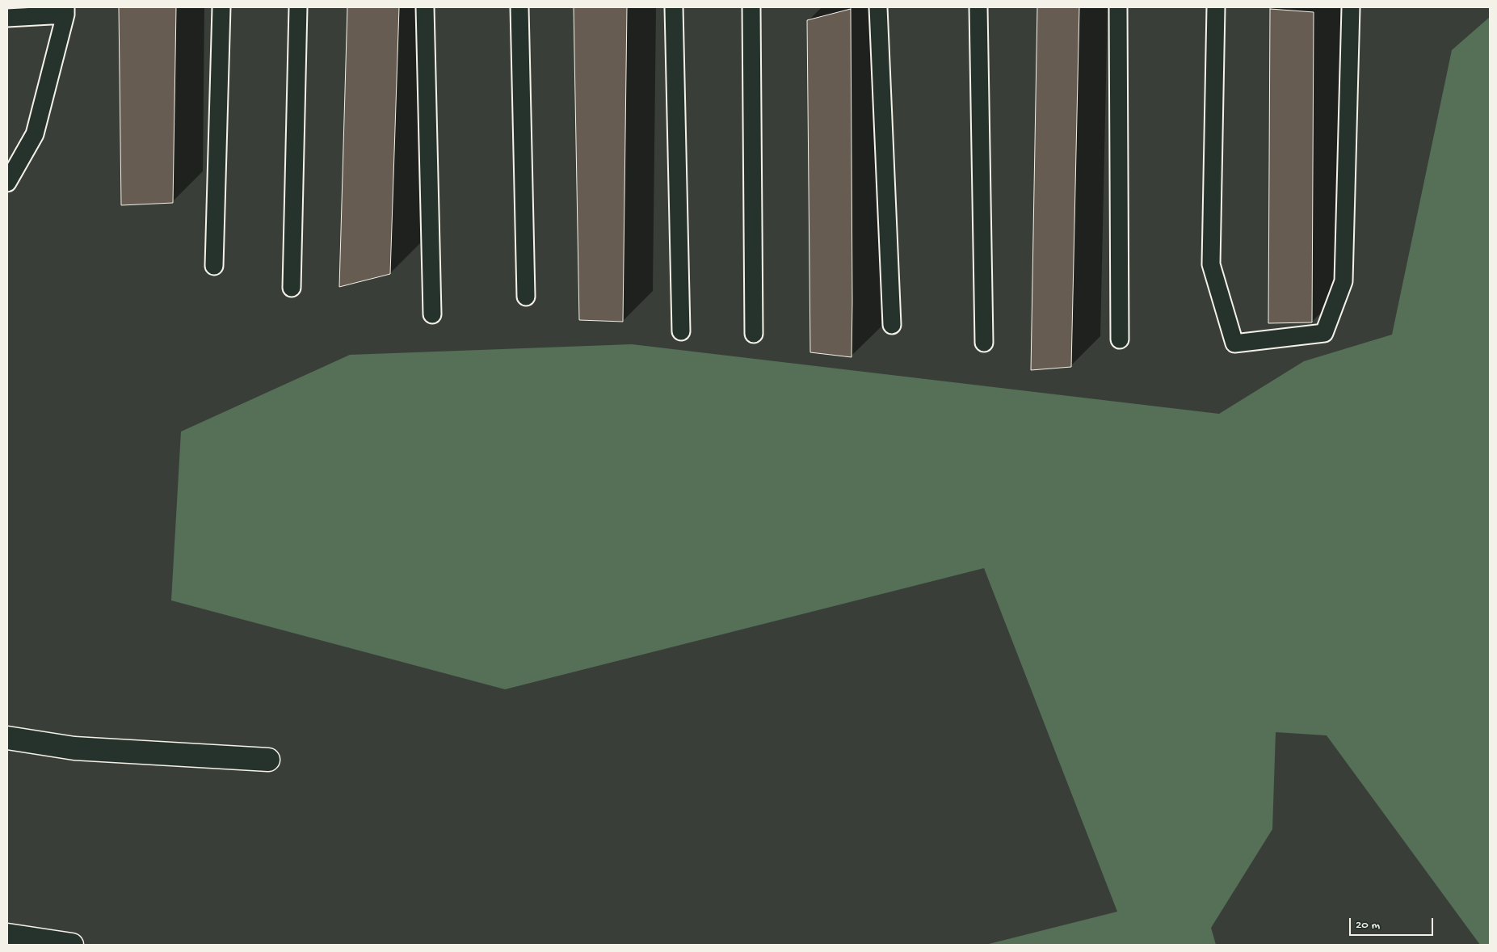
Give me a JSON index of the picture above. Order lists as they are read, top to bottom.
{
  "scale_bar": "20 m"
}
